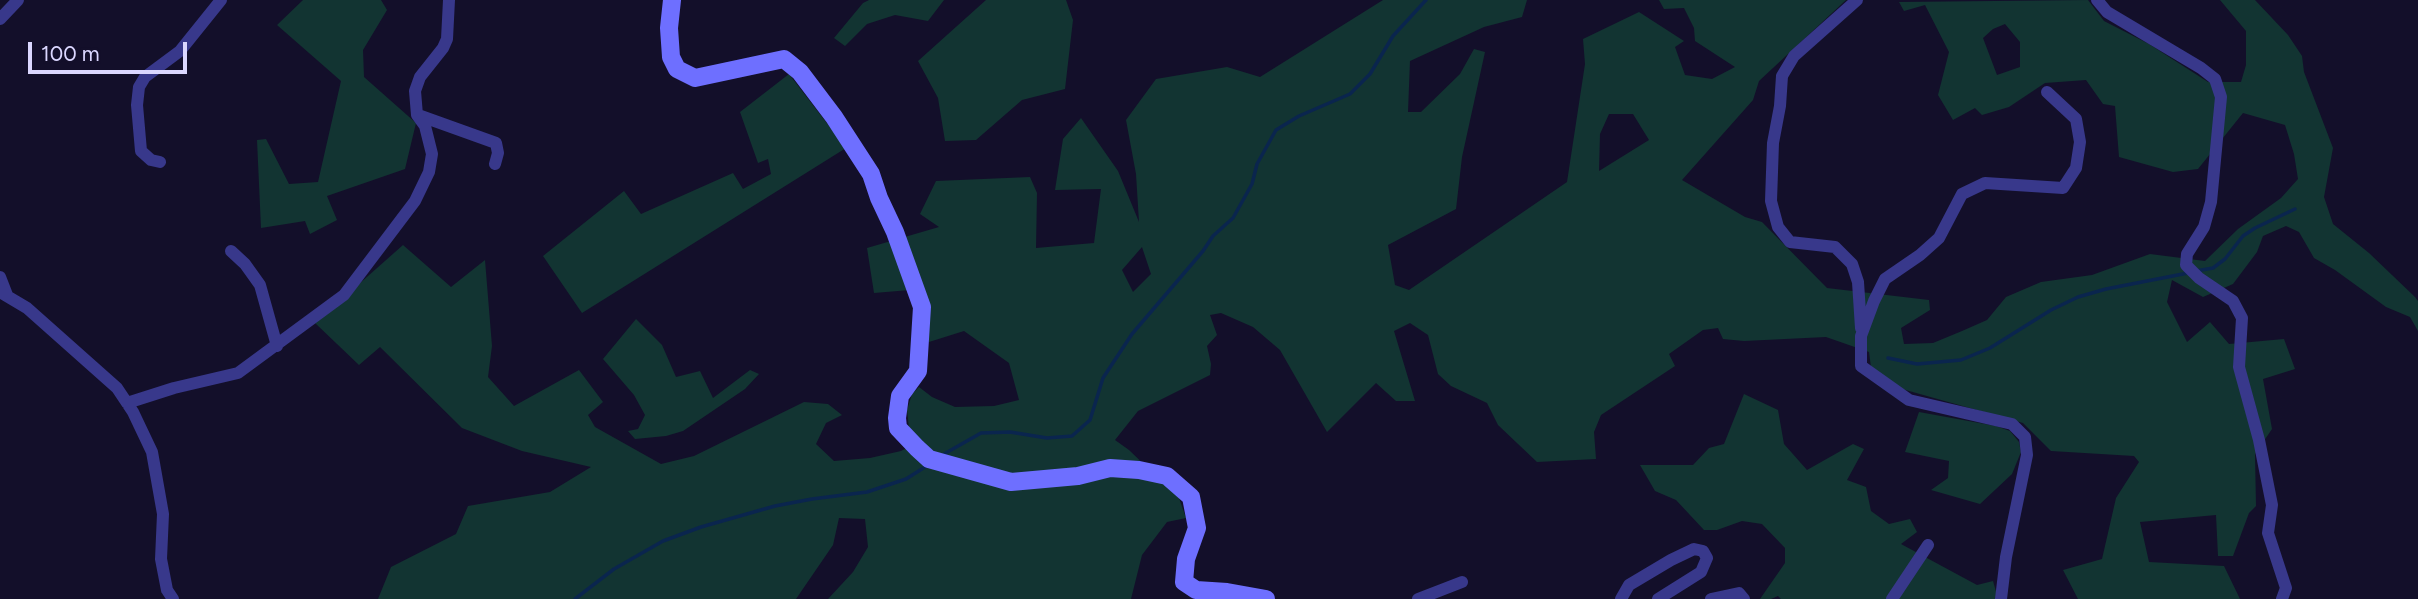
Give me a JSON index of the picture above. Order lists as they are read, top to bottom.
{
  "scale_bar": "100 m"
}
